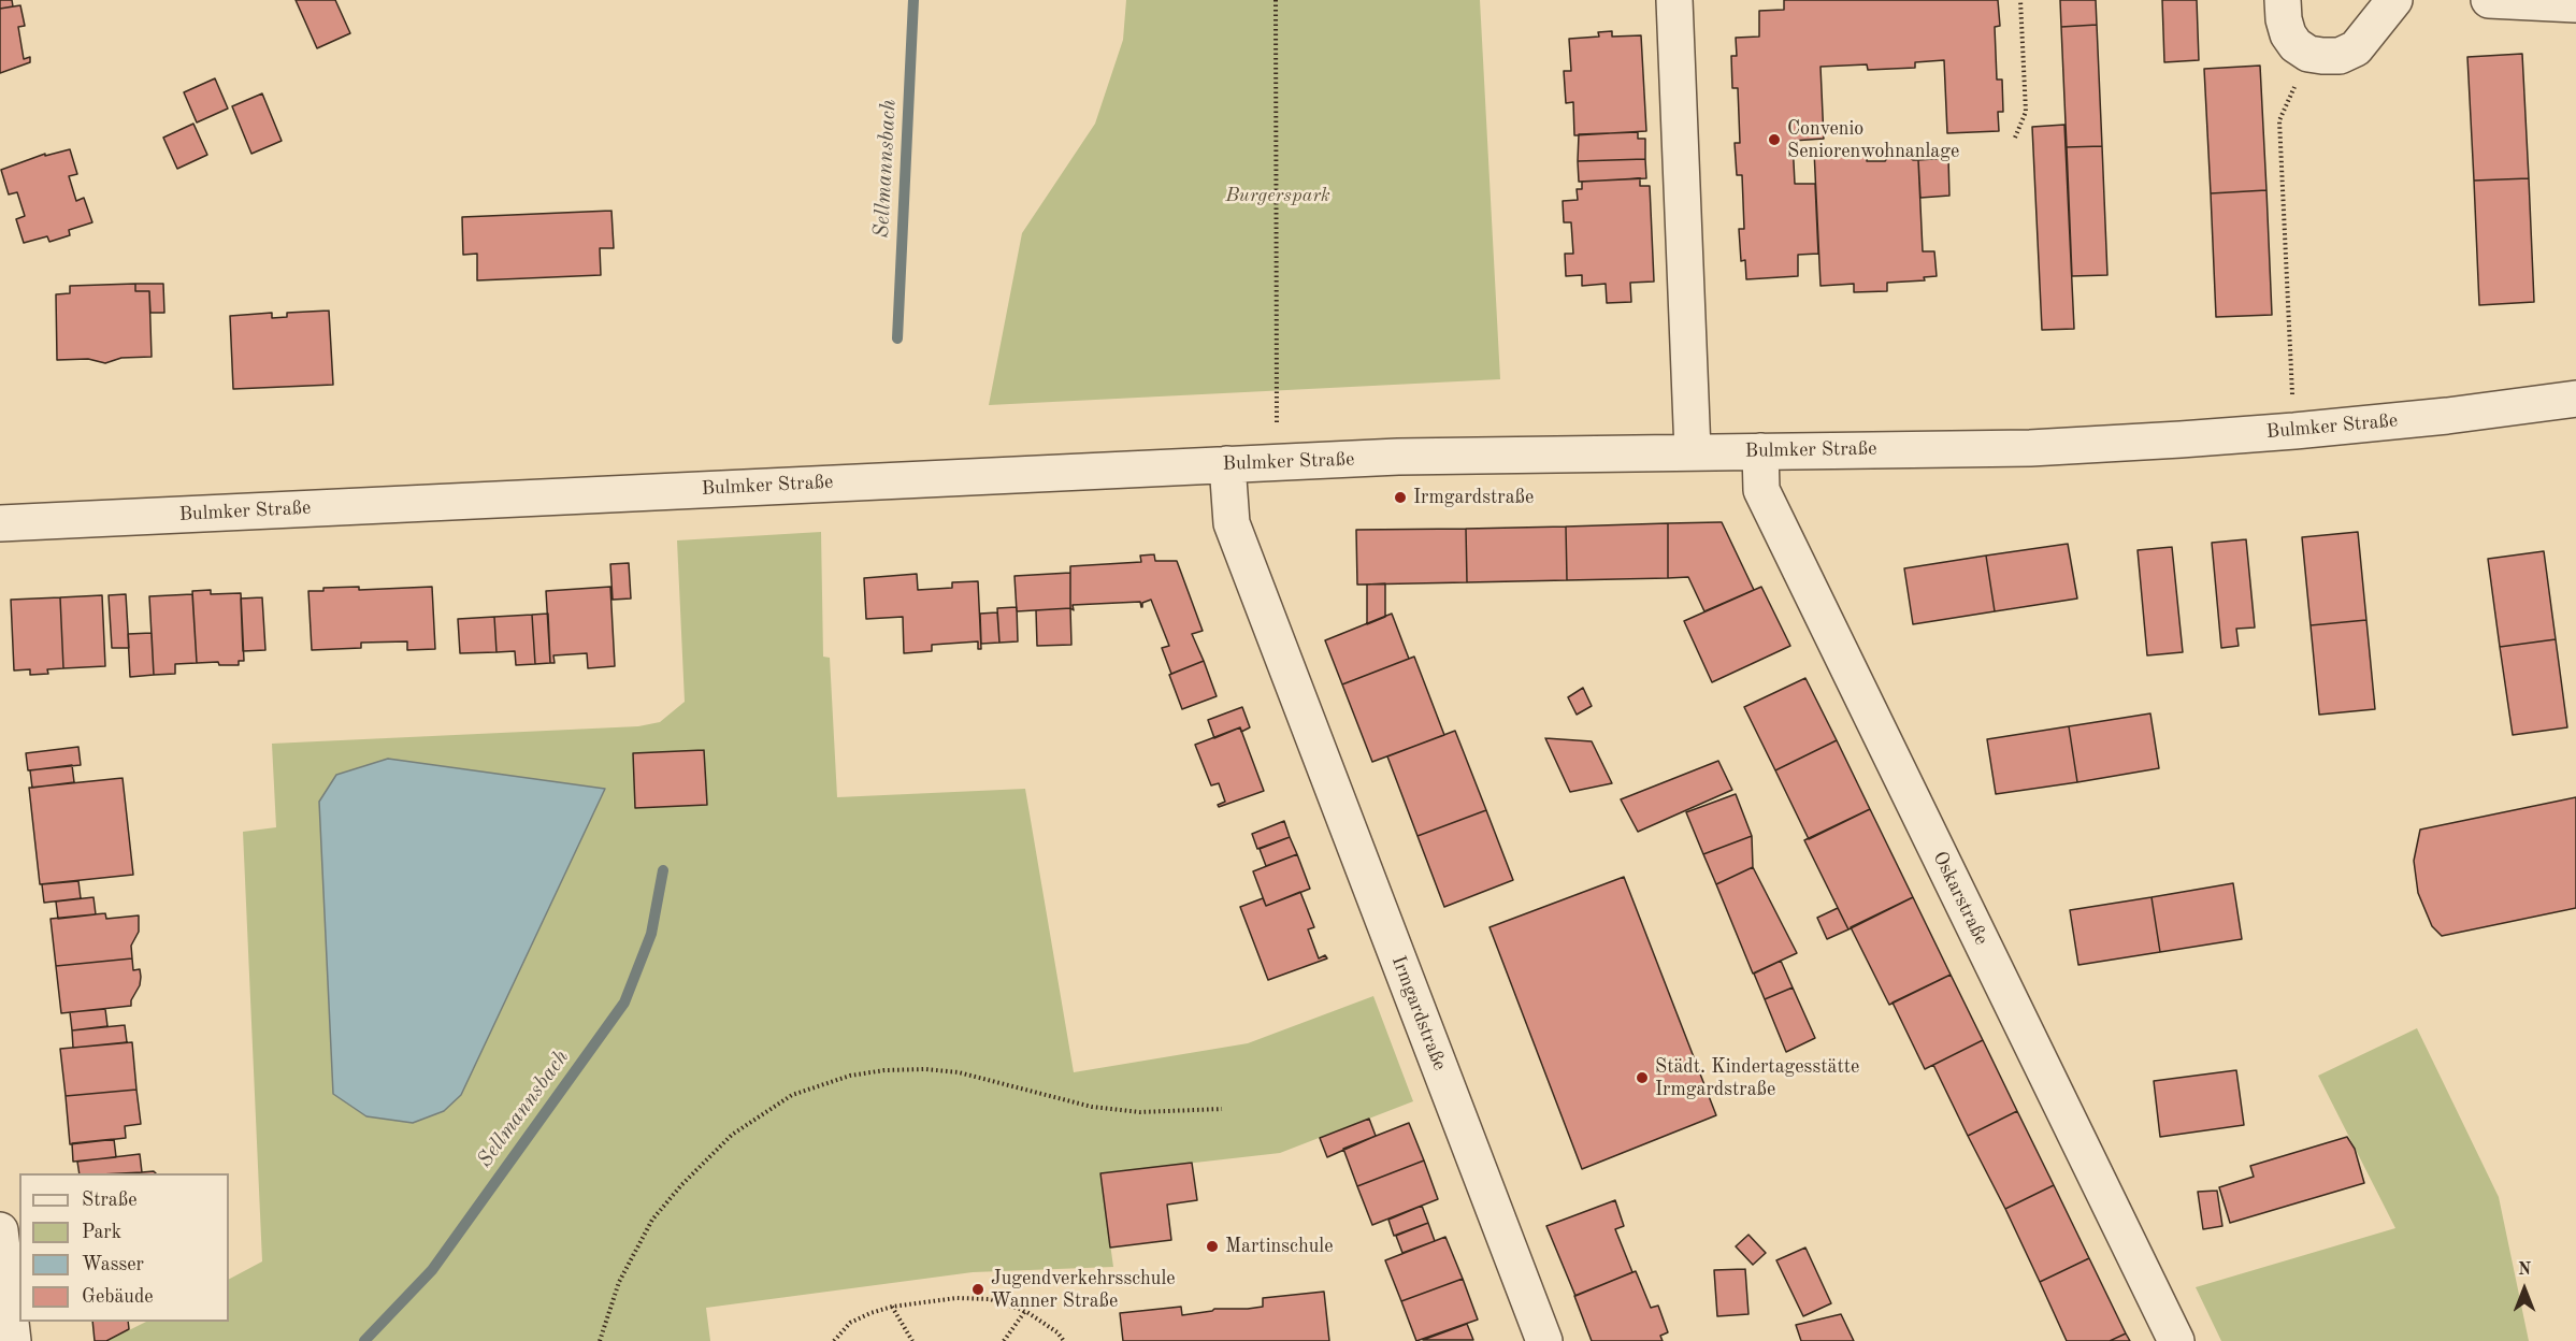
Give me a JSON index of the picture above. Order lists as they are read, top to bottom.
{
  "streets": {
    "street": ["Bulmker Straße", "Oskarstraße", "Irmgardstraße"]
  },
  "crossings": [
    ["Bulmker Straße", "Oskarstraße"],
    ["Bulmker Straße", "Irmgardstraße"]
  ],
  "water": ["Sellmannsbach"],
  "parks": ["Burgerspark"],
  "places": [
    "Convenio Seniorenwohnanlage",
    "Irmgardstraße",
    "Städt. Kindertagesstätte Irmgardstraße",
    "Martinschule",
    "Jugendverkehrsschule Wanner Straße"
  ],
  "legend": [
    "Straße",
    "Park",
    "Wasser",
    "Gebäude"
  ],
  "north": "top"
}
